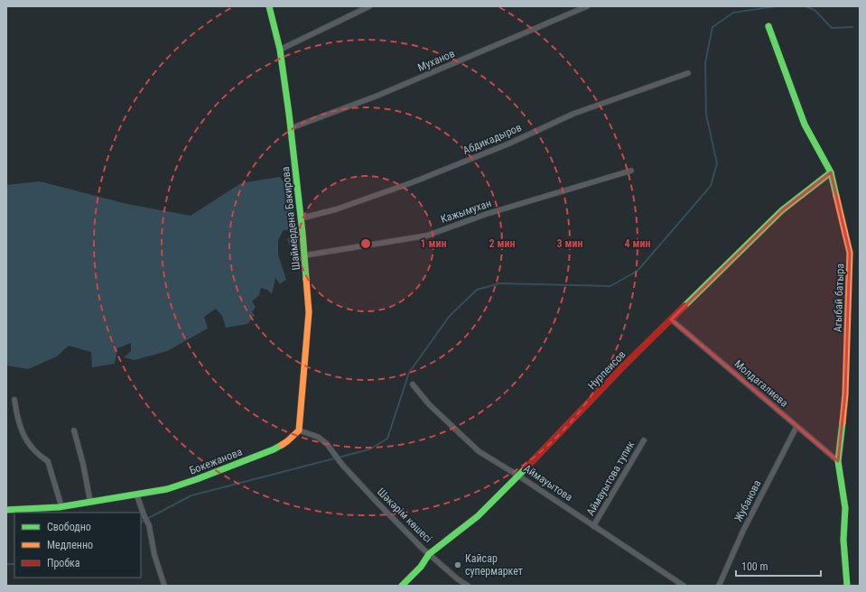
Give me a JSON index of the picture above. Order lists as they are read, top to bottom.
{
  "streets": {
    "street": [
      "Муханов",
      "Абдикадыров",
      "Кажымухан",
      "Шаймердена Бакирова",
      "Агыбай батыра",
      "Нурпеисов",
      "Молдагалиева",
      "Бокежанова",
      "Аймауытова тупик",
      "Аймауытова",
      "Жубанова",
      "Шәкәрім көшесі"
    ]
  },
  "crossings": [
    ["Муханов", "Шаймердена Бакирова"],
    ["Абдикадыров", "Шаймердена Бакирова"],
    ["Кажымухан", "Шаймердена Бакирова"],
    ["Шаймердена Бакирова", "Бокежанова"],
    ["Шаймердена Бакирова", "Шәкәрім көшесі"],
    ["Агыбай батыра", "Нурпеисов"],
    ["Агыбай батыра", "Молдагалиева"],
    ["Нурпеисов", "Молдагалиева"],
    ["Нурпеисов", "Аймауытова"],
    ["Нурпеисов", "Шәкәрім көшесі"],
    ["Молдагалиева", "Жубанова"],
    ["Бокежанова", "Шәкәрім көшесі"],
    ["Аймауытова тупик", "Аймауытова"]
  ],
  "places": ["Кайсар супермаркет"],
  "legend": ["Свободно", "Медленно", "Пробка"],
  "scale_bar": "100 m",
  "rings": [
    "1 мин",
    "2 мин",
    "3 мин",
    "4 мин"
  ]
}
